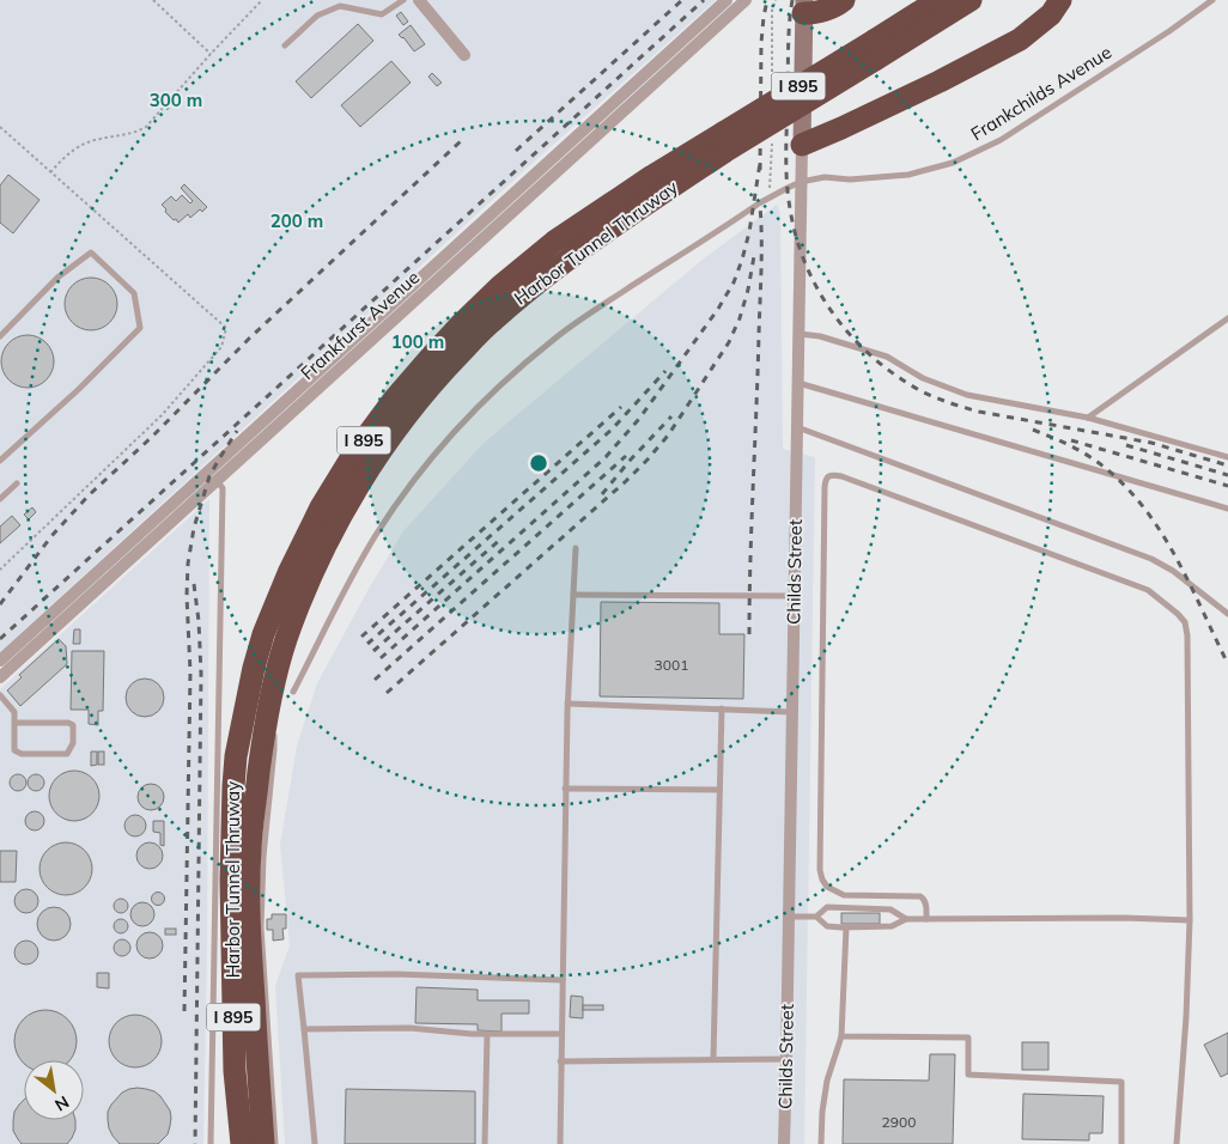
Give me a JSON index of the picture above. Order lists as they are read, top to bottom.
{
  "streets": {
    "highway": ["I 895", "Harbor Tunnel Thruway"],
    "main road": ["Childs Street"],
    "street": ["Frankfurst Avenue"],
    "lane": ["Frankchilds Avenue"]
  },
  "crossings": [
    ["Frankchilds Avenue", "Harbor Tunnel Thruway"],
    ["Frankchilds Avenue", "Childs Street"]
  ],
  "house_numbers": ["3001", "2900"],
  "north": "bottom right",
  "rings": ["300 m", "200 m", "100 m"]
}
